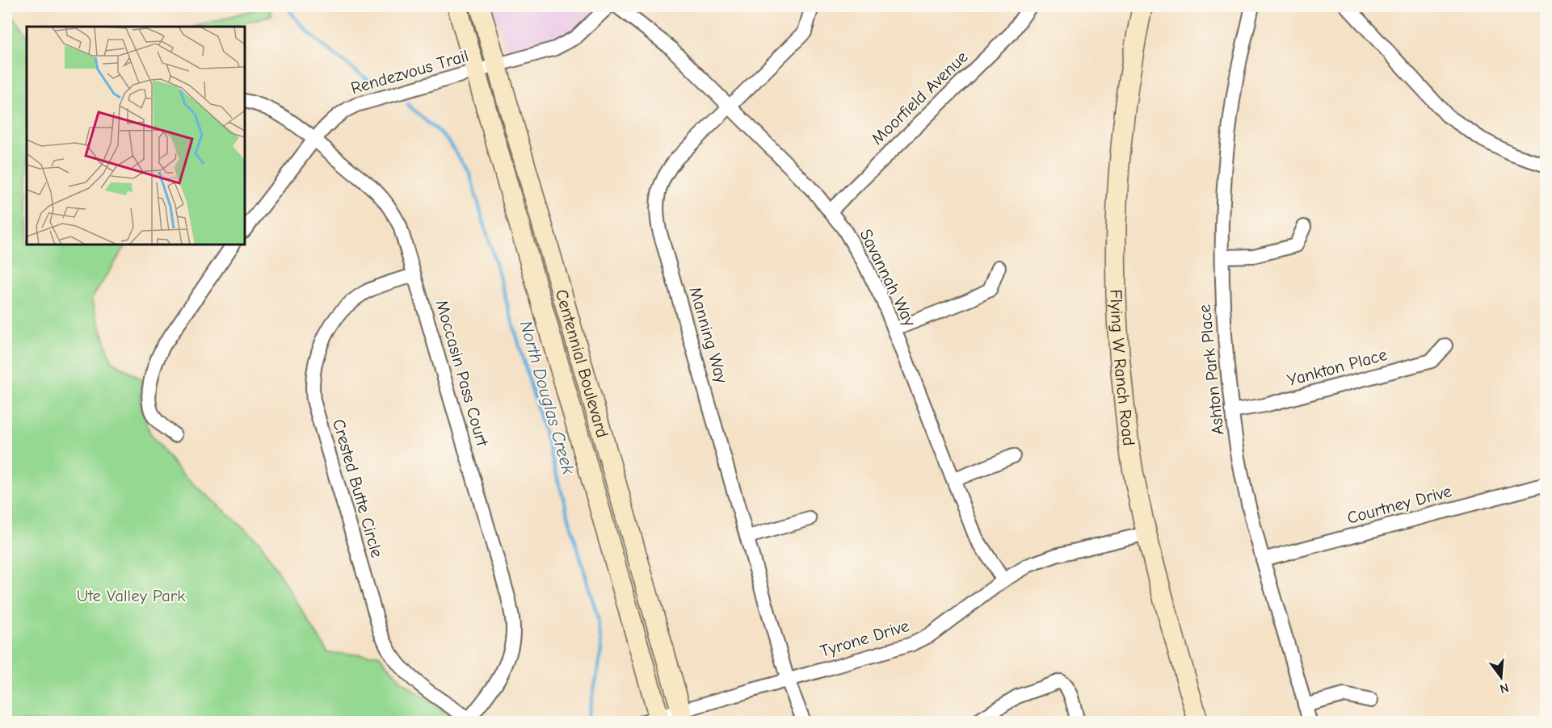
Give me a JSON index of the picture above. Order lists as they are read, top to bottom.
{
  "streets": {
    "main road": ["Centennial Boulevard", "Flying W Ranch Road"],
    "street": [
      "Rendezvous Trail",
      "Moorfield Avenue",
      "Savannah Way",
      "Manning Way",
      "Yankton Place",
      "Ashton Park Place",
      "Moccasin Pass Court",
      "Crested Butte Circle",
      "Courtney Drive",
      "Tyrone Drive"
    ]
  },
  "crossings": [
    ["Rendezvous Trail", "Centennial Boulevard"],
    ["Rendezvous Trail", "Moccasin Pass Court"],
    ["Moorfield Avenue", "Savannah Way"],
    ["Savannah Way", "Manning Way"],
    ["Savannah Way", "Tyrone Drive"],
    ["Manning Way", "Tyrone Drive"],
    ["Centennial Boulevard", "Tyrone Drive"],
    ["Flying W Ranch Road", "Tyrone Drive"],
    ["Yankton Place", "Ashton Park Place"],
    ["Ashton Park Place", "Courtney Drive"],
    ["Moccasin Pass Court", "Crested Butte Circle"]
  ],
  "water": ["North Douglas Creek"],
  "parks": ["Ute Valley Park"],
  "north": "bottom"
}
